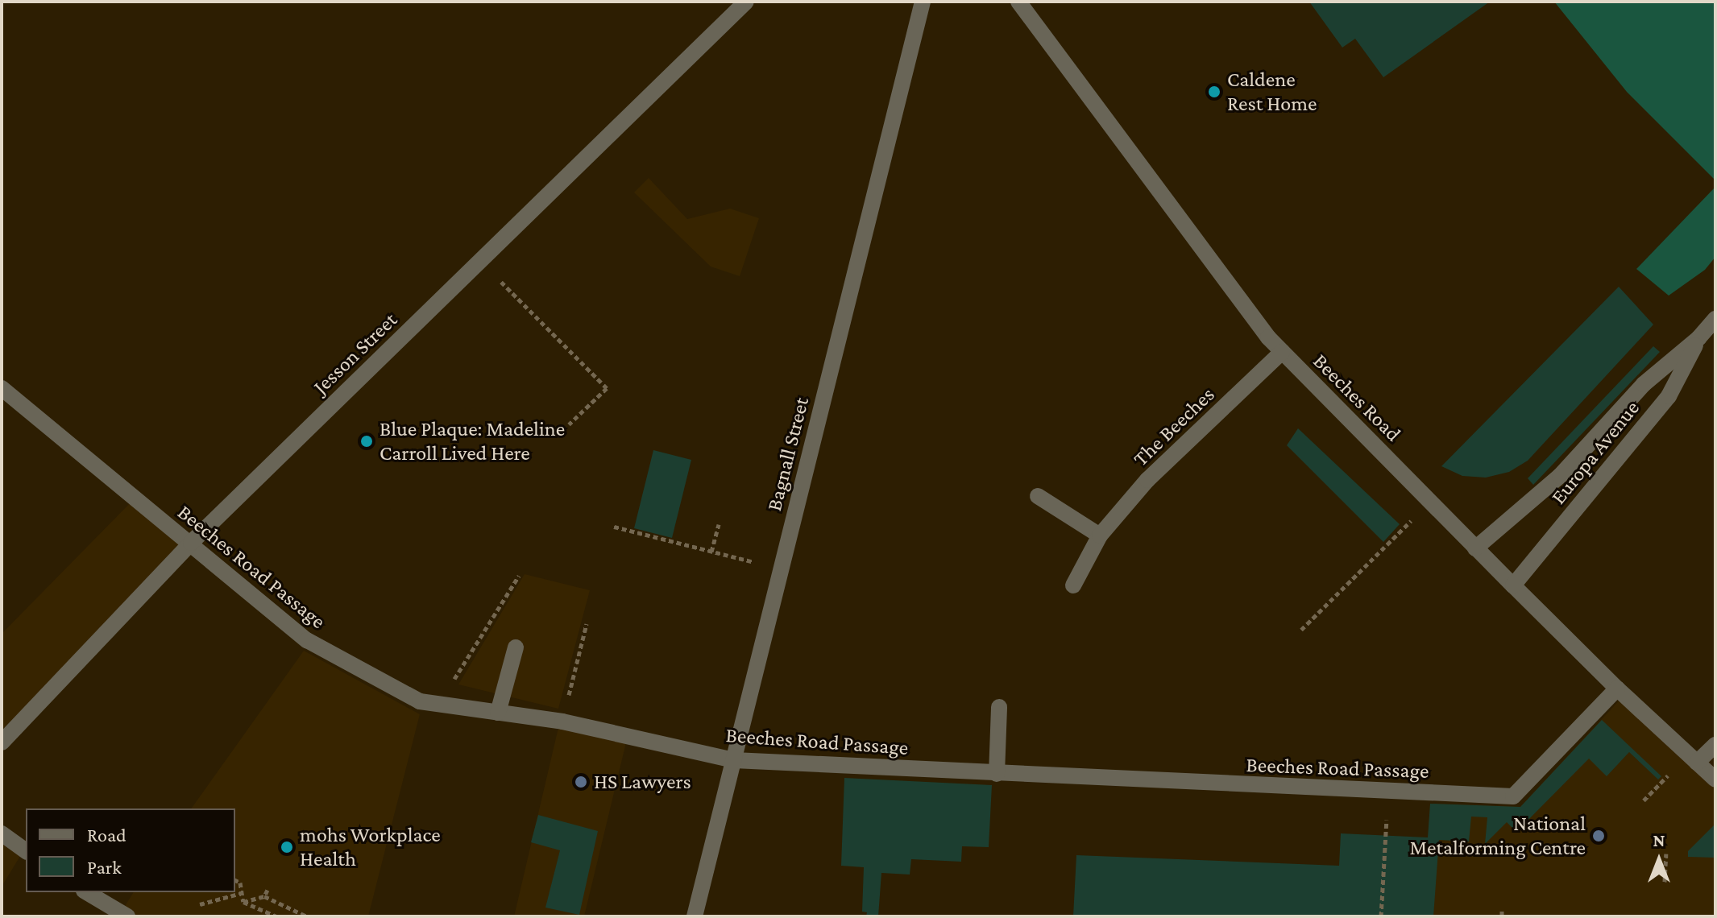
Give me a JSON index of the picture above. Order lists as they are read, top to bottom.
{
  "streets": {
    "street": [
      "Jesson Street",
      "Beeches Road",
      "The Beeches",
      "Europa Avenue",
      "Bagnall Street",
      "Beeches Road Passage"
    ]
  },
  "crossings": [
    ["Jesson Street", "Beeches Road Passage"],
    ["Beeches Road", "The Beeches"],
    ["Beeches Road", "Europa Avenue"],
    ["Beeches Road", "Beeches Road Passage"],
    ["Bagnall Street", "Beeches Road Passage"]
  ],
  "places": [
    "Caldene Rest Home",
    "Blue Plaque: Madeline Carroll Lived Here",
    "HS Lawyers",
    "National Metalforming Centre",
    "mohs Workplace Health"
  ],
  "legend": ["Road", "Park"],
  "north": "top"
}
